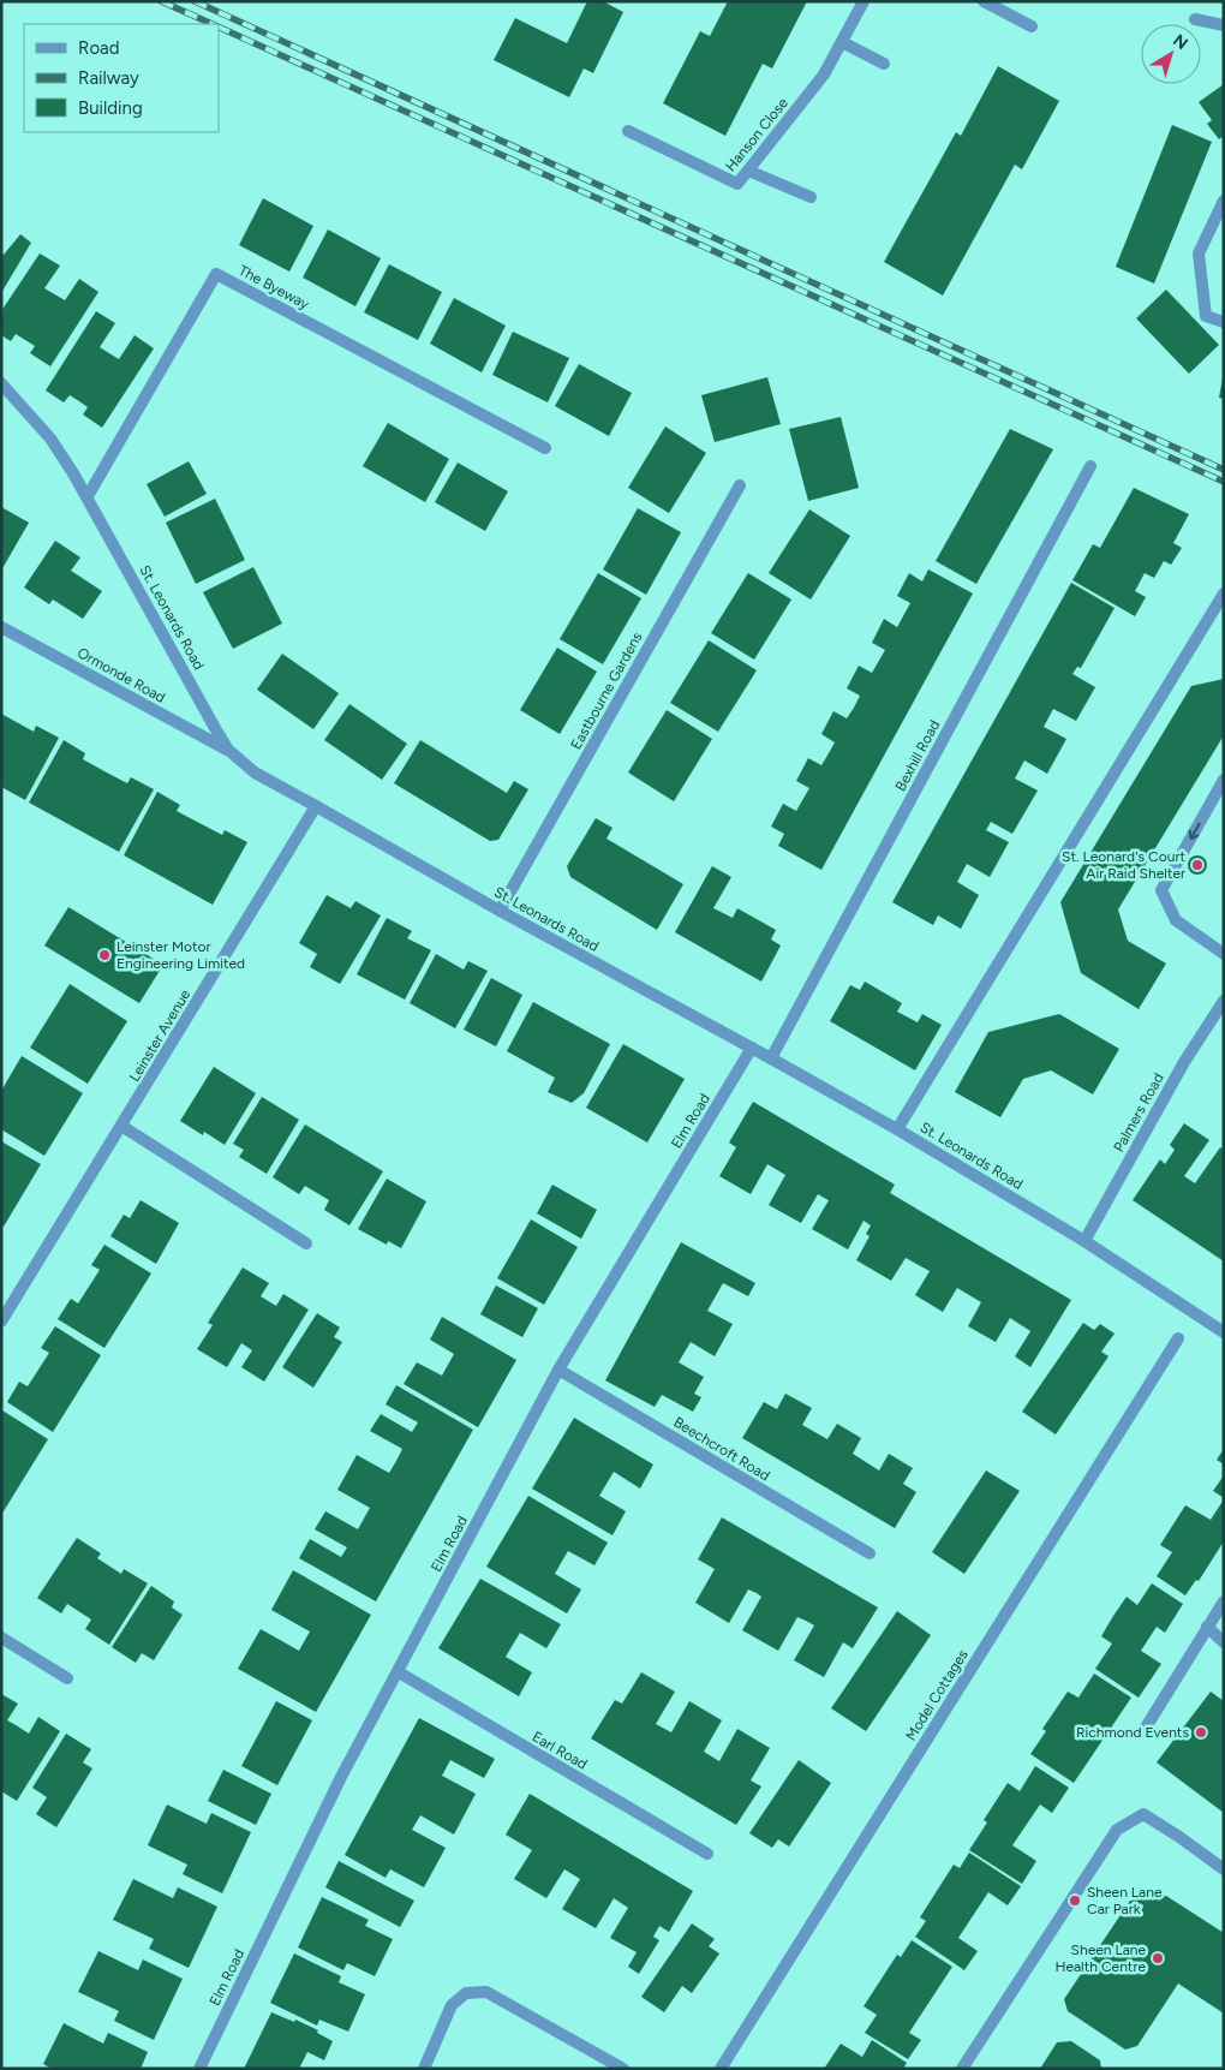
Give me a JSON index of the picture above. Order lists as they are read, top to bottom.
{
  "streets": {
    "street": [
      "Hanson Close",
      "The Byeway",
      "St. Leonards Road",
      "Ormonde Road",
      "Eastbourne Gardens",
      "Bexhill Road",
      "Leinster Avenue",
      "Palmers Road",
      "Elm Road",
      "Beechcroft Road",
      "Model Cottages",
      "Earl Road"
    ]
  },
  "crossings": [
    ["The Byeway", "St. Leonards Road"],
    ["St. Leonards Road", "Ormonde Road"],
    ["St. Leonards Road", "Eastbourne Gardens"],
    ["St. Leonards Road", "Bexhill Road"],
    ["St. Leonards Road", "Leinster Avenue"],
    ["St. Leonards Road", "Palmers Road"],
    ["St. Leonards Road", "Elm Road"],
    ["Elm Road", "Beechcroft Road"],
    ["Elm Road", "Earl Road"]
  ],
  "places": [
    "St. Leonard's Court Air Raid Shelter",
    "Leinster Motor Engineering Limited",
    "Richmond Events",
    "Sheen Lane Car Park",
    "Sheen Lane Health Centre"
  ],
  "legend": ["Road", "Railway", "Building"],
  "north": "top right"
}
